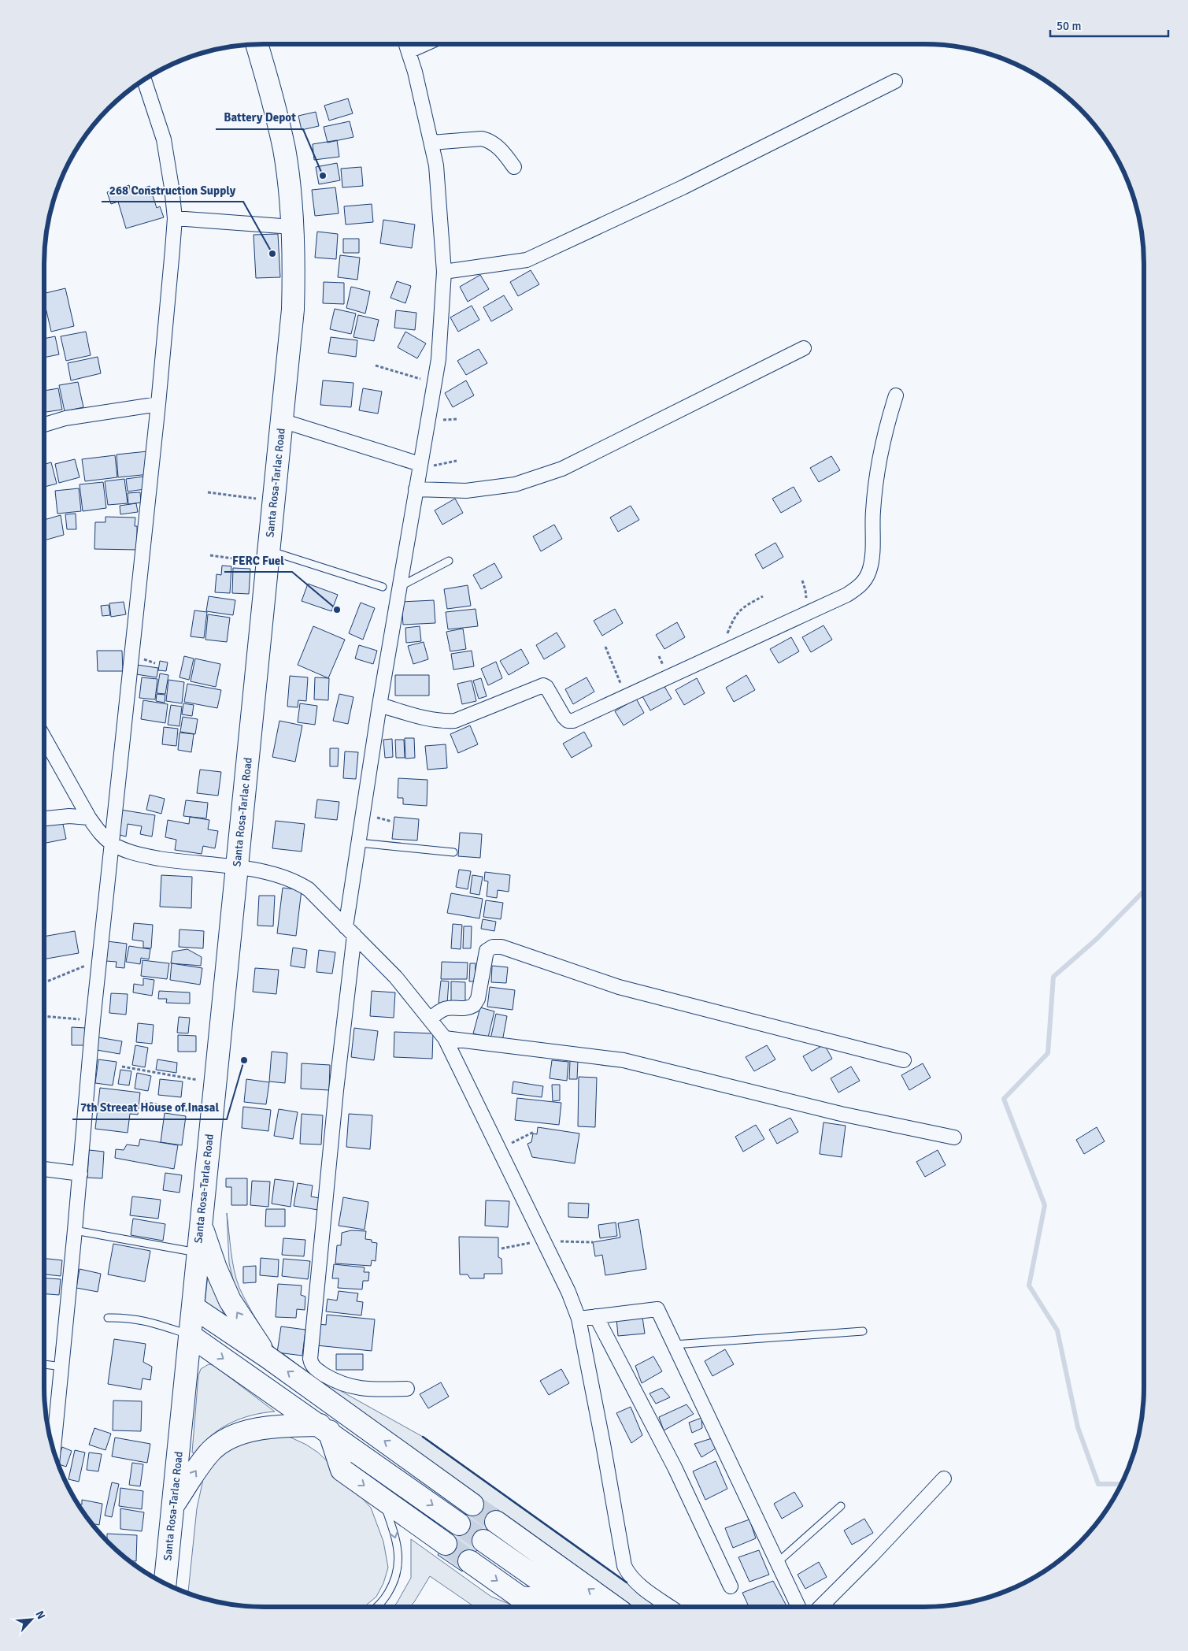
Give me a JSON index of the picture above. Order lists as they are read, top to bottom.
{
  "streets": {
    "highway": ["Santa Rosa-Tarlac Road"]
  },
  "places": [
    "Battery Depot",
    "268 Construction Supply",
    "FERC Fuel",
    "7th Streeat House of Inasal"
  ],
  "scale_bar": "50 m",
  "north": "top right"
}
